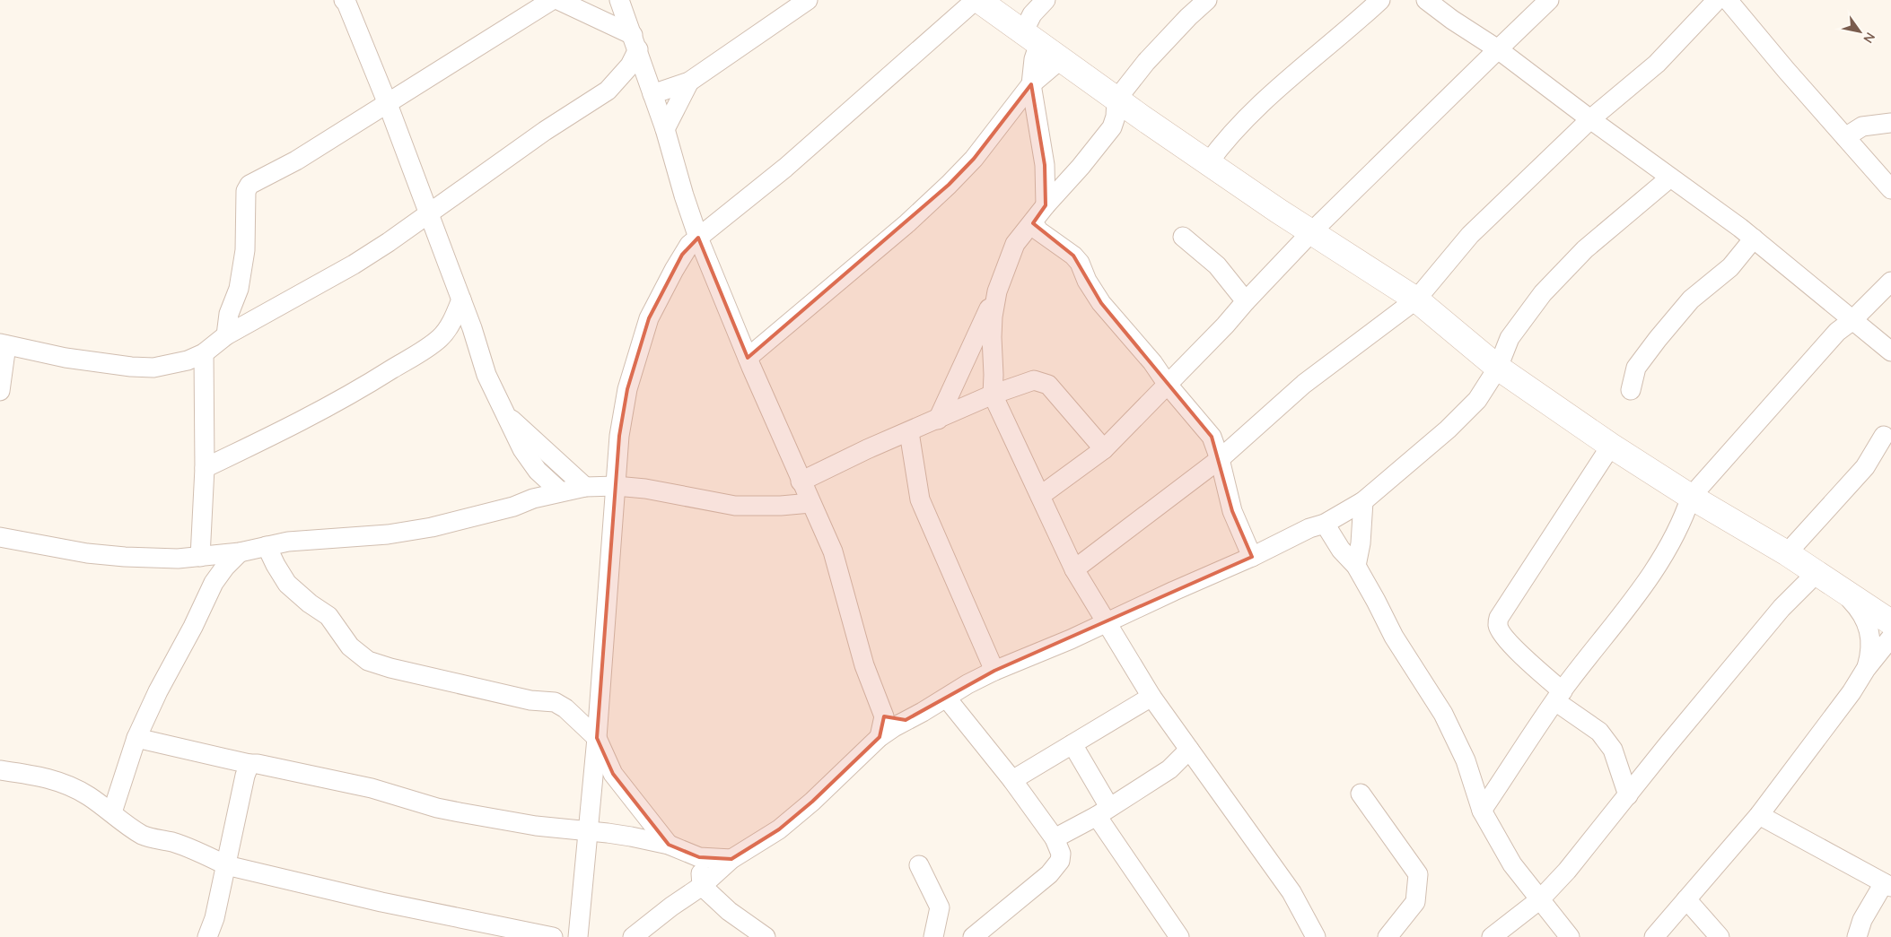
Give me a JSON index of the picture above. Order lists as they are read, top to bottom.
{
  "north": "bottom right"
}
